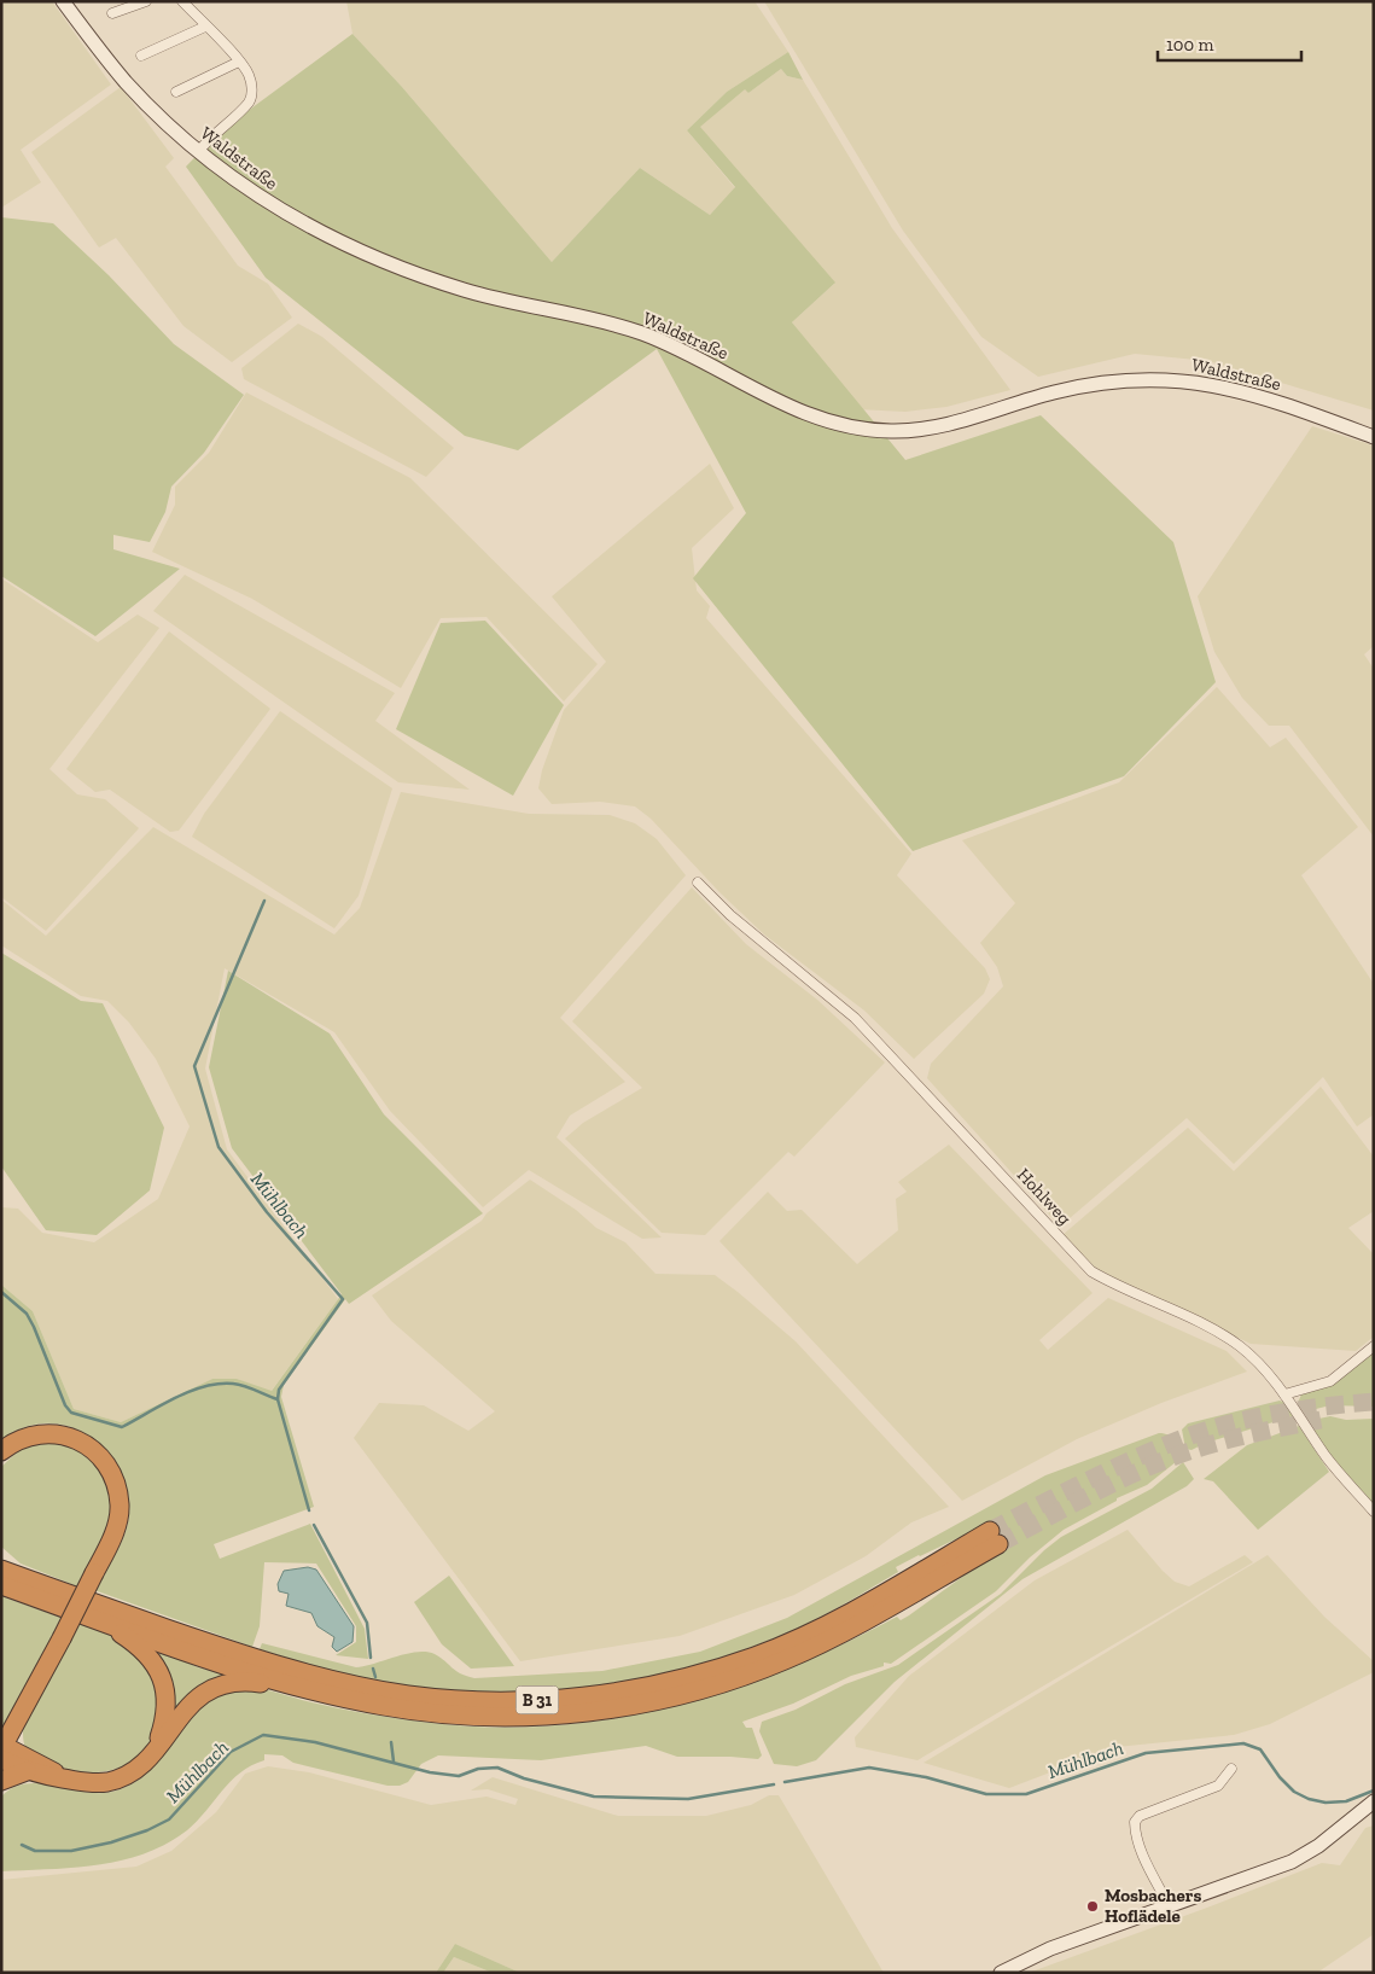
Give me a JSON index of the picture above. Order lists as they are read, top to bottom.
{
  "streets": {
    "highway": ["B 31"],
    "street": ["Waldstraße", "Hohlweg"]
  },
  "water": ["Mühlbach"],
  "places": ["Mosbachers Hoflädele"],
  "scale_bar": "100 m"
}
